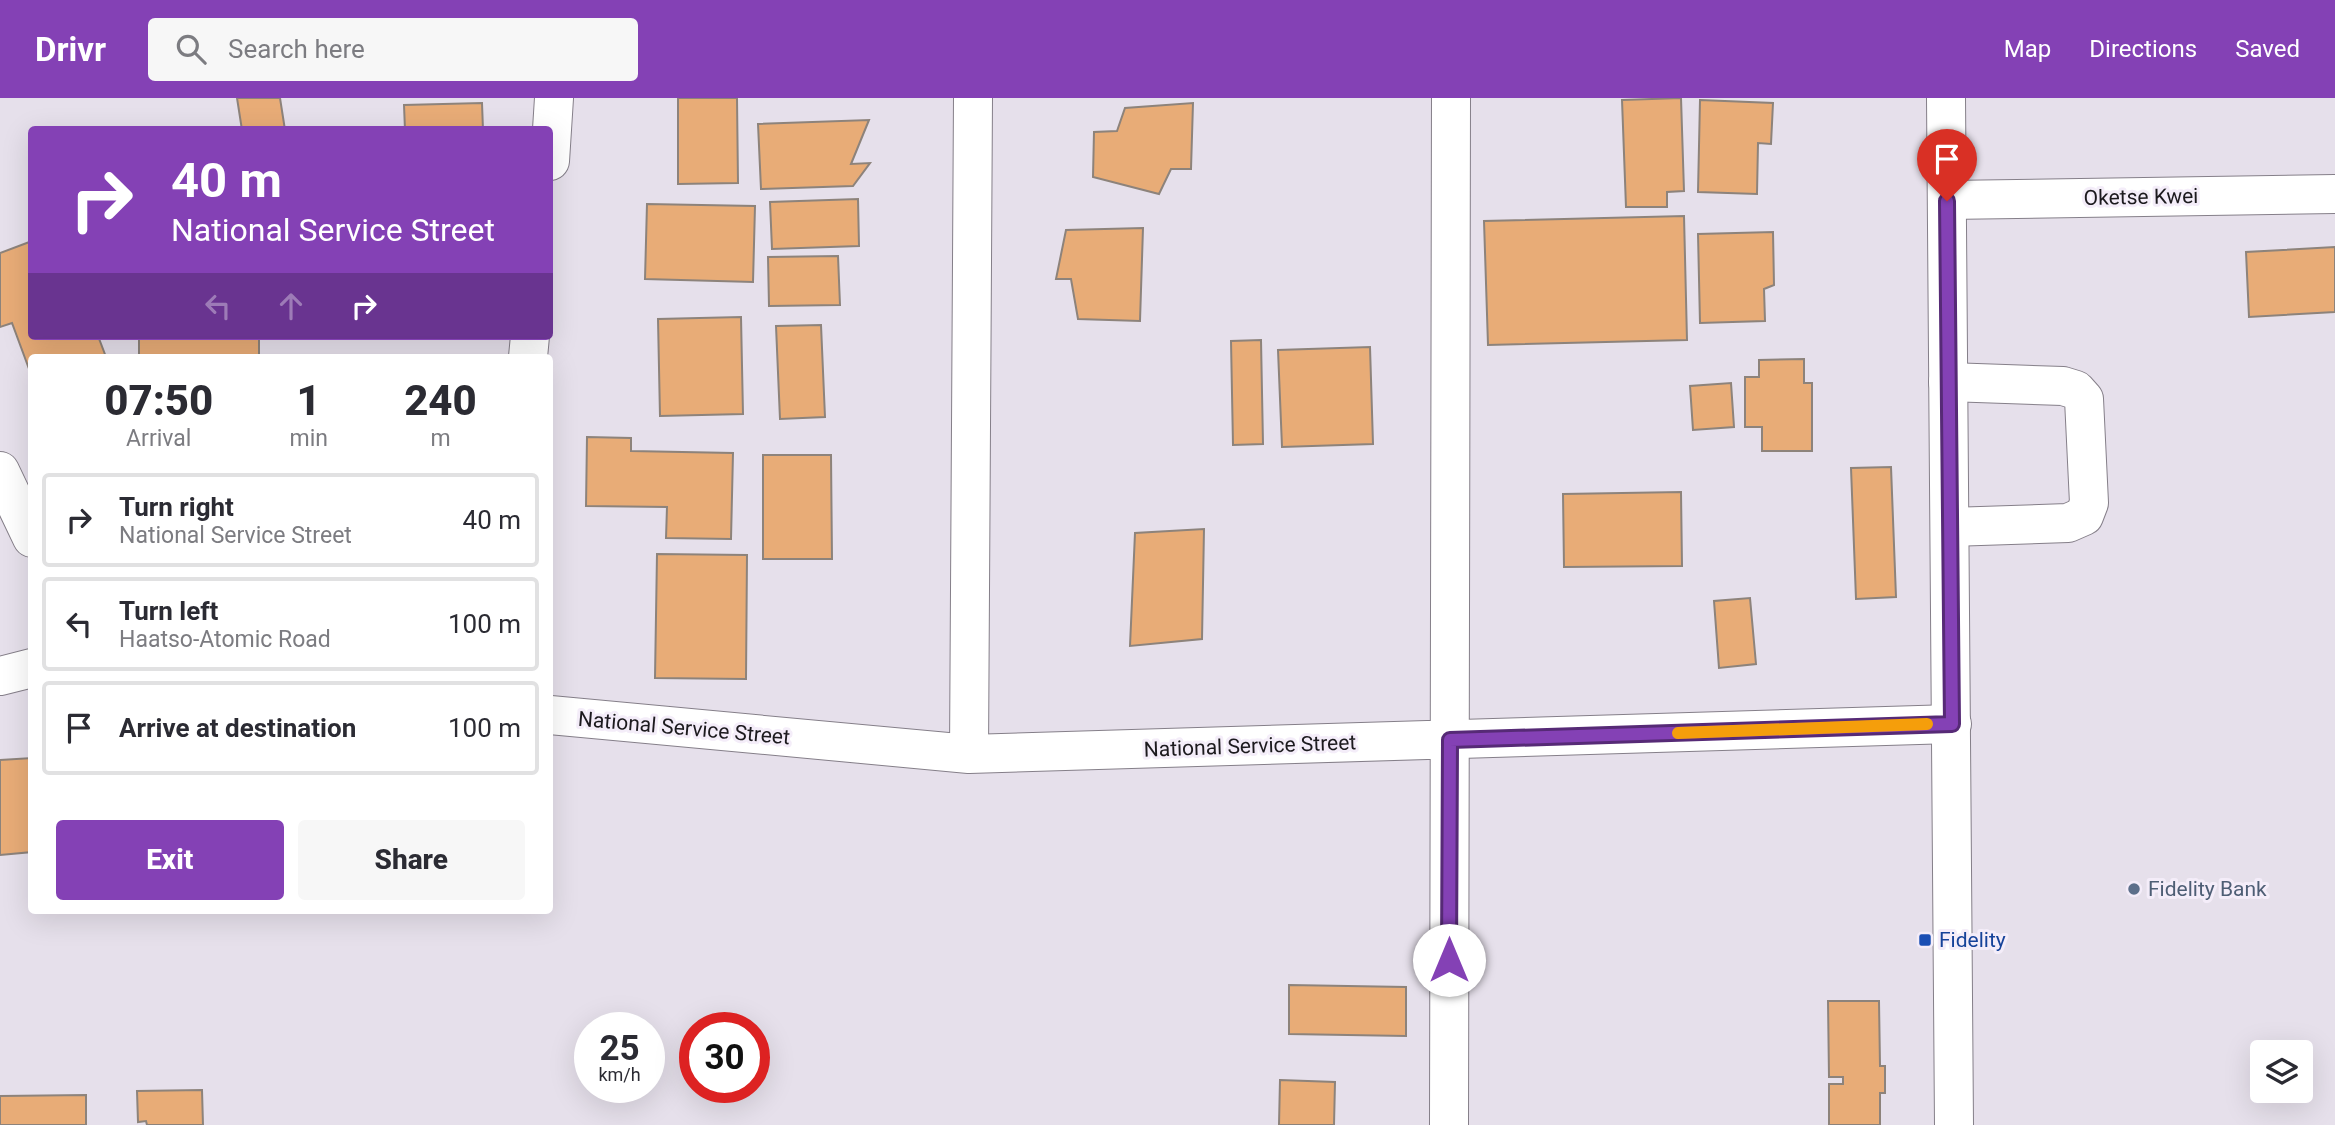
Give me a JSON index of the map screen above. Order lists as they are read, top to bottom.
{
  "streets": {
    "street": ["Oketse Kwei", "National Service Street"]
  },
  "places": {
    "other": ["Fidelity Bank"],
    "transit": ["Fidelity"]
  },
  "page": {
    "header": "Drivr",
    "search": "Search here",
    "nav": ["Map", "Directions", "Saved"],
    "turn": ["40 m", "National Service Street"],
    "eta": [
      "07:50",
      "Arrival",
      "1",
      "min",
      "240",
      "m"
    ],
    "list": [
      {
        "name": "Turn right",
        "note": "National Service Street",
        "value": "40 m"
      },
      {
        "name": "Turn left",
        "note": "Haatso-Atomic Road",
        "value": "100 m"
      },
      {
        "name": "Arrive at destination",
        "value": "100 m"
      }
    ],
    "buttons": ["Exit", "Share"],
    "speed": "25 km/h",
    "limit": "30"
  }
}
